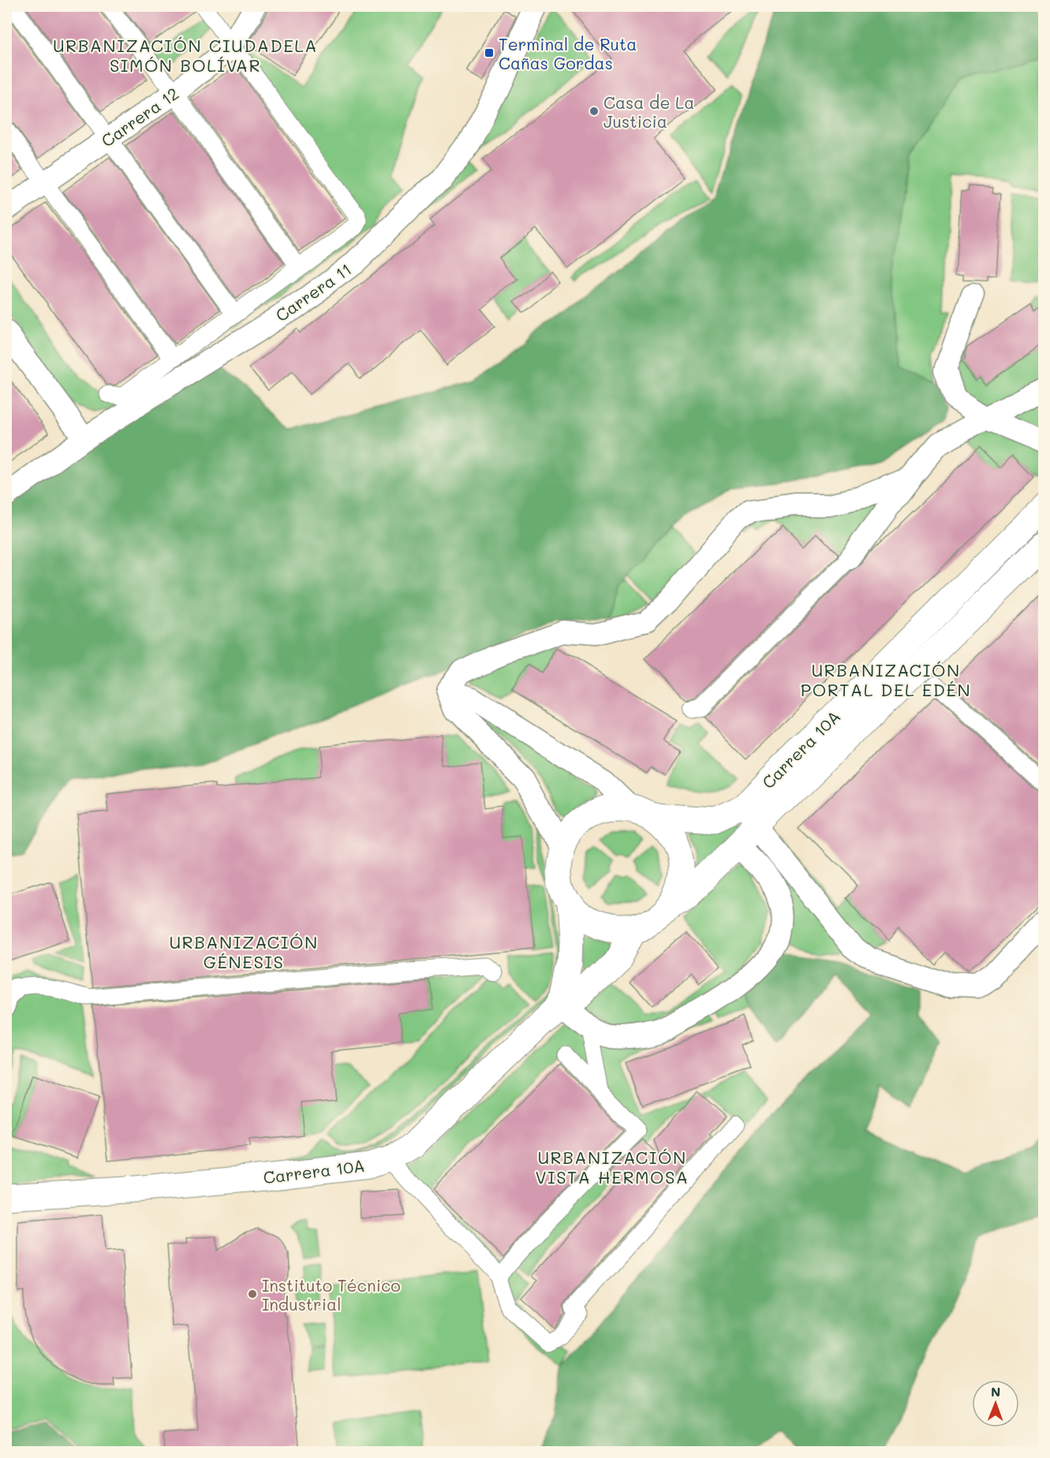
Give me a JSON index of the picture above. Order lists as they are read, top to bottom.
{
  "streets": {
    "street": ["Carrera 12", "Carrera 11", "Carrera 10A"]
  },
  "districts": [
    "URBANIZACIÓN CIUDADELA SIMÓN BOLÍVAR",
    "URBANIZACIÓN PORTAL DEL EDÉN",
    "URBANIZACIÓN GÉNESIS",
    "URBANIZACIÓN VISTA HERMOSA"
  ],
  "places": {
    "transit": ["Terminal de Ruta Cañas Gordas"],
    "other": ["Casa de La Justicia", "Instituto Técnico Industrial"]
  },
  "north": "top"
}
